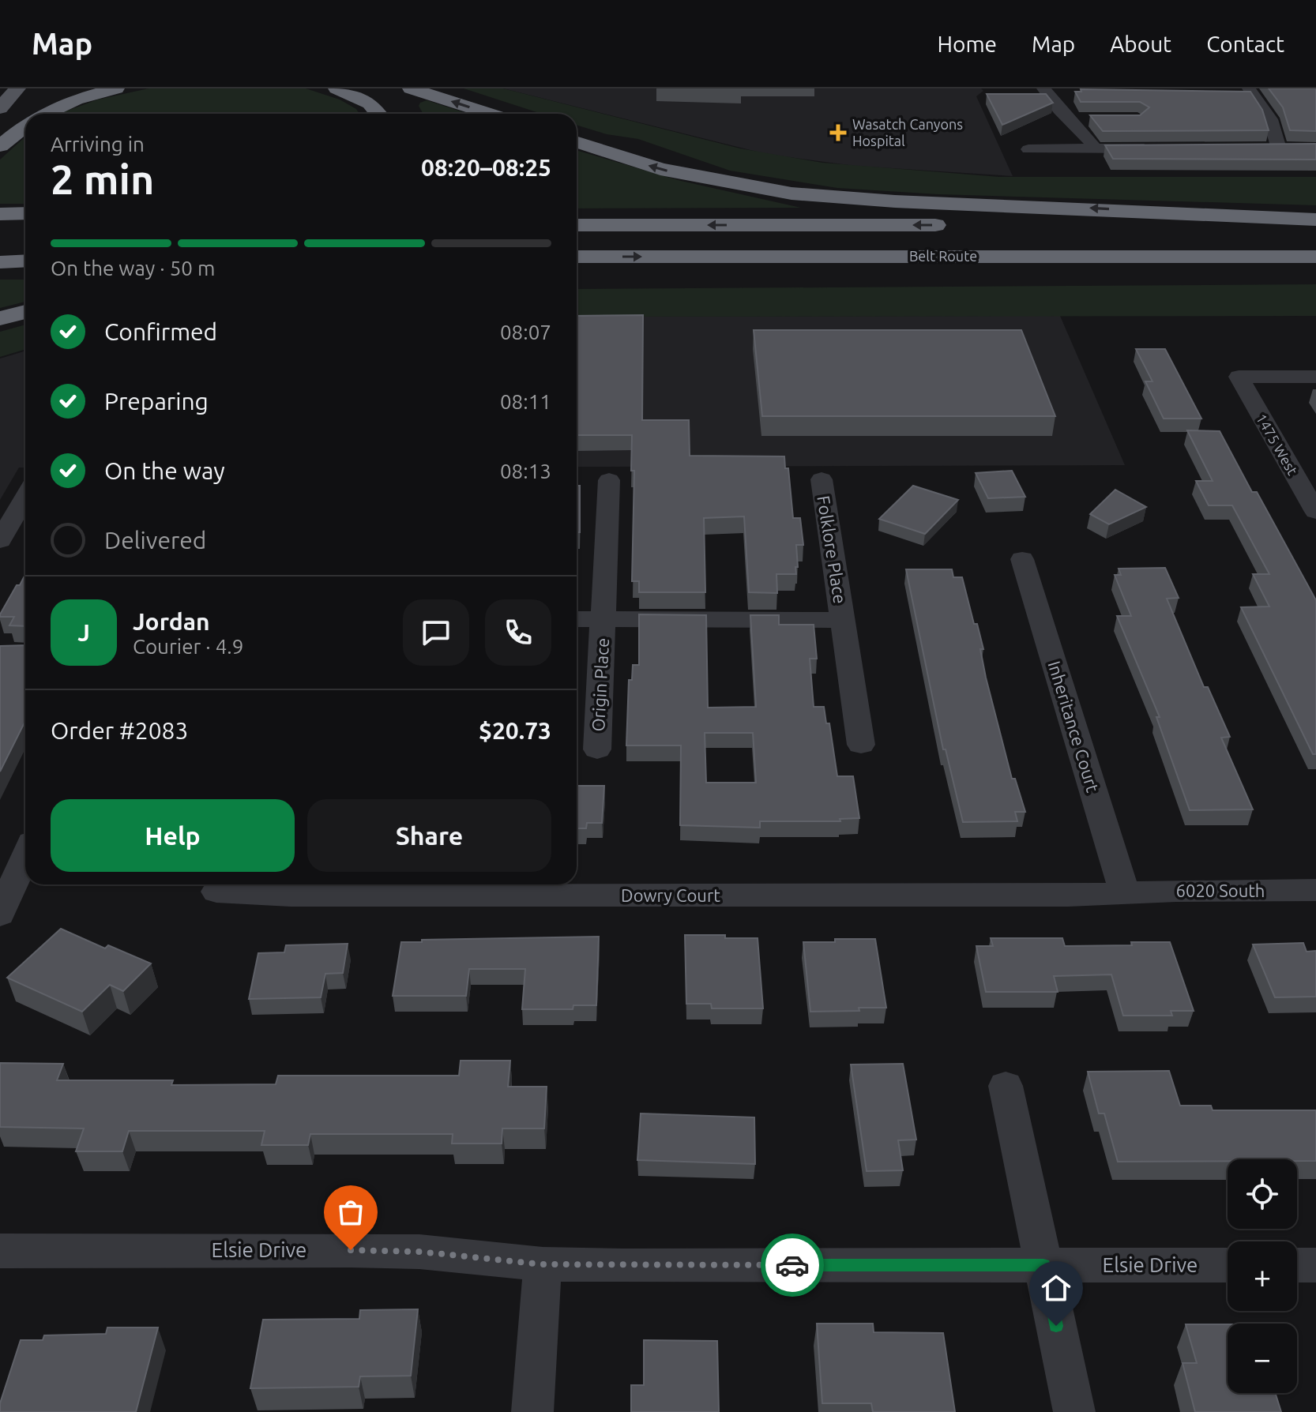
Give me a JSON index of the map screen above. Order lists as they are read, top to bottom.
{
  "streets": {
    "highway": ["Belt Route"],
    "street": [
      "1475 West",
      "Folklore Place",
      "Origin Place",
      "Inheritance Court",
      "6020 South",
      "Dowry Court",
      "Elsie Drive"
    ]
  },
  "crossings": [
    ["Inheritance Court", "6020 South"],
    ["Inheritance Court", "Dowry Court"],
    ["6020 South", "Dowry Court"]
  ],
  "places": {
    "health": ["Wasatch Canyons Hospital"]
  },
  "page": {
    "header": "Map",
    "nav": [
      "Home",
      "Map",
      "About",
      "Contact"
    ],
    "heading": ["2 min", "Arriving in", "08:20–08:25"],
    "panel": [
      "Jordan",
      "Courier · 4.9",
      "Order #2083",
      "$20.73"
    ],
    "bar": "On the way · 50 m",
    "list": [
      ["Confirmed", "08:07"],
      ["Preparing", "08:11"],
      ["On the way", "08:13"],
      "Delivered"
    ],
    "round": "J",
    "buttons": ["Help", "Share"],
    "map_buttons": ["+", "−"]
  }
}
